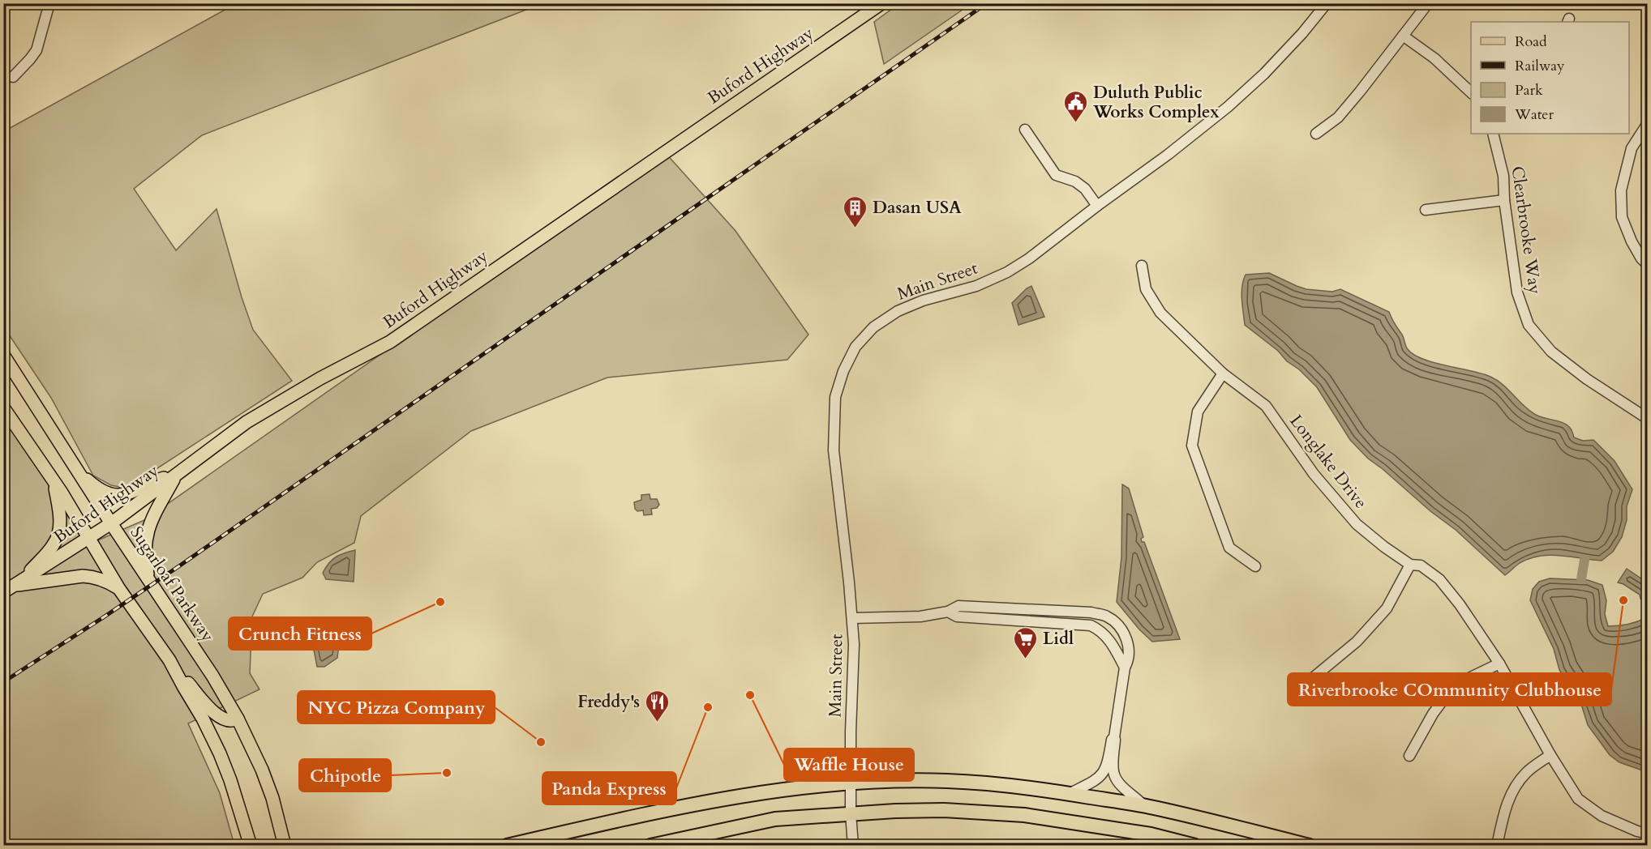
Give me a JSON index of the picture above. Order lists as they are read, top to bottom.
{
  "streets": {
    "main road": ["Buford Highway", "Sugarloaf Parkway"],
    "street": ["Clearbrooke Way", "Main Street", "Longlake Drive"]
  },
  "crossings": [
    ["Buford Highway", "Sugarloaf Parkway"]
  ],
  "places": {
    "public building": ["Duluth Public Works Complex"],
    "building": ["Dasan USA"],
    "other": [
      "Riverbrooke COmmunity Clubhouse",
      "Crunch Fitness",
      "Waffle House",
      "Panda Express",
      "NYC Pizza Company",
      "Chipotle"
    ],
    "supermarket": ["Lidl"],
    "restaurant": ["Freddy's"]
  },
  "legend": [
    "Road",
    "Railway",
    "Park",
    "Water"
  ]
}
